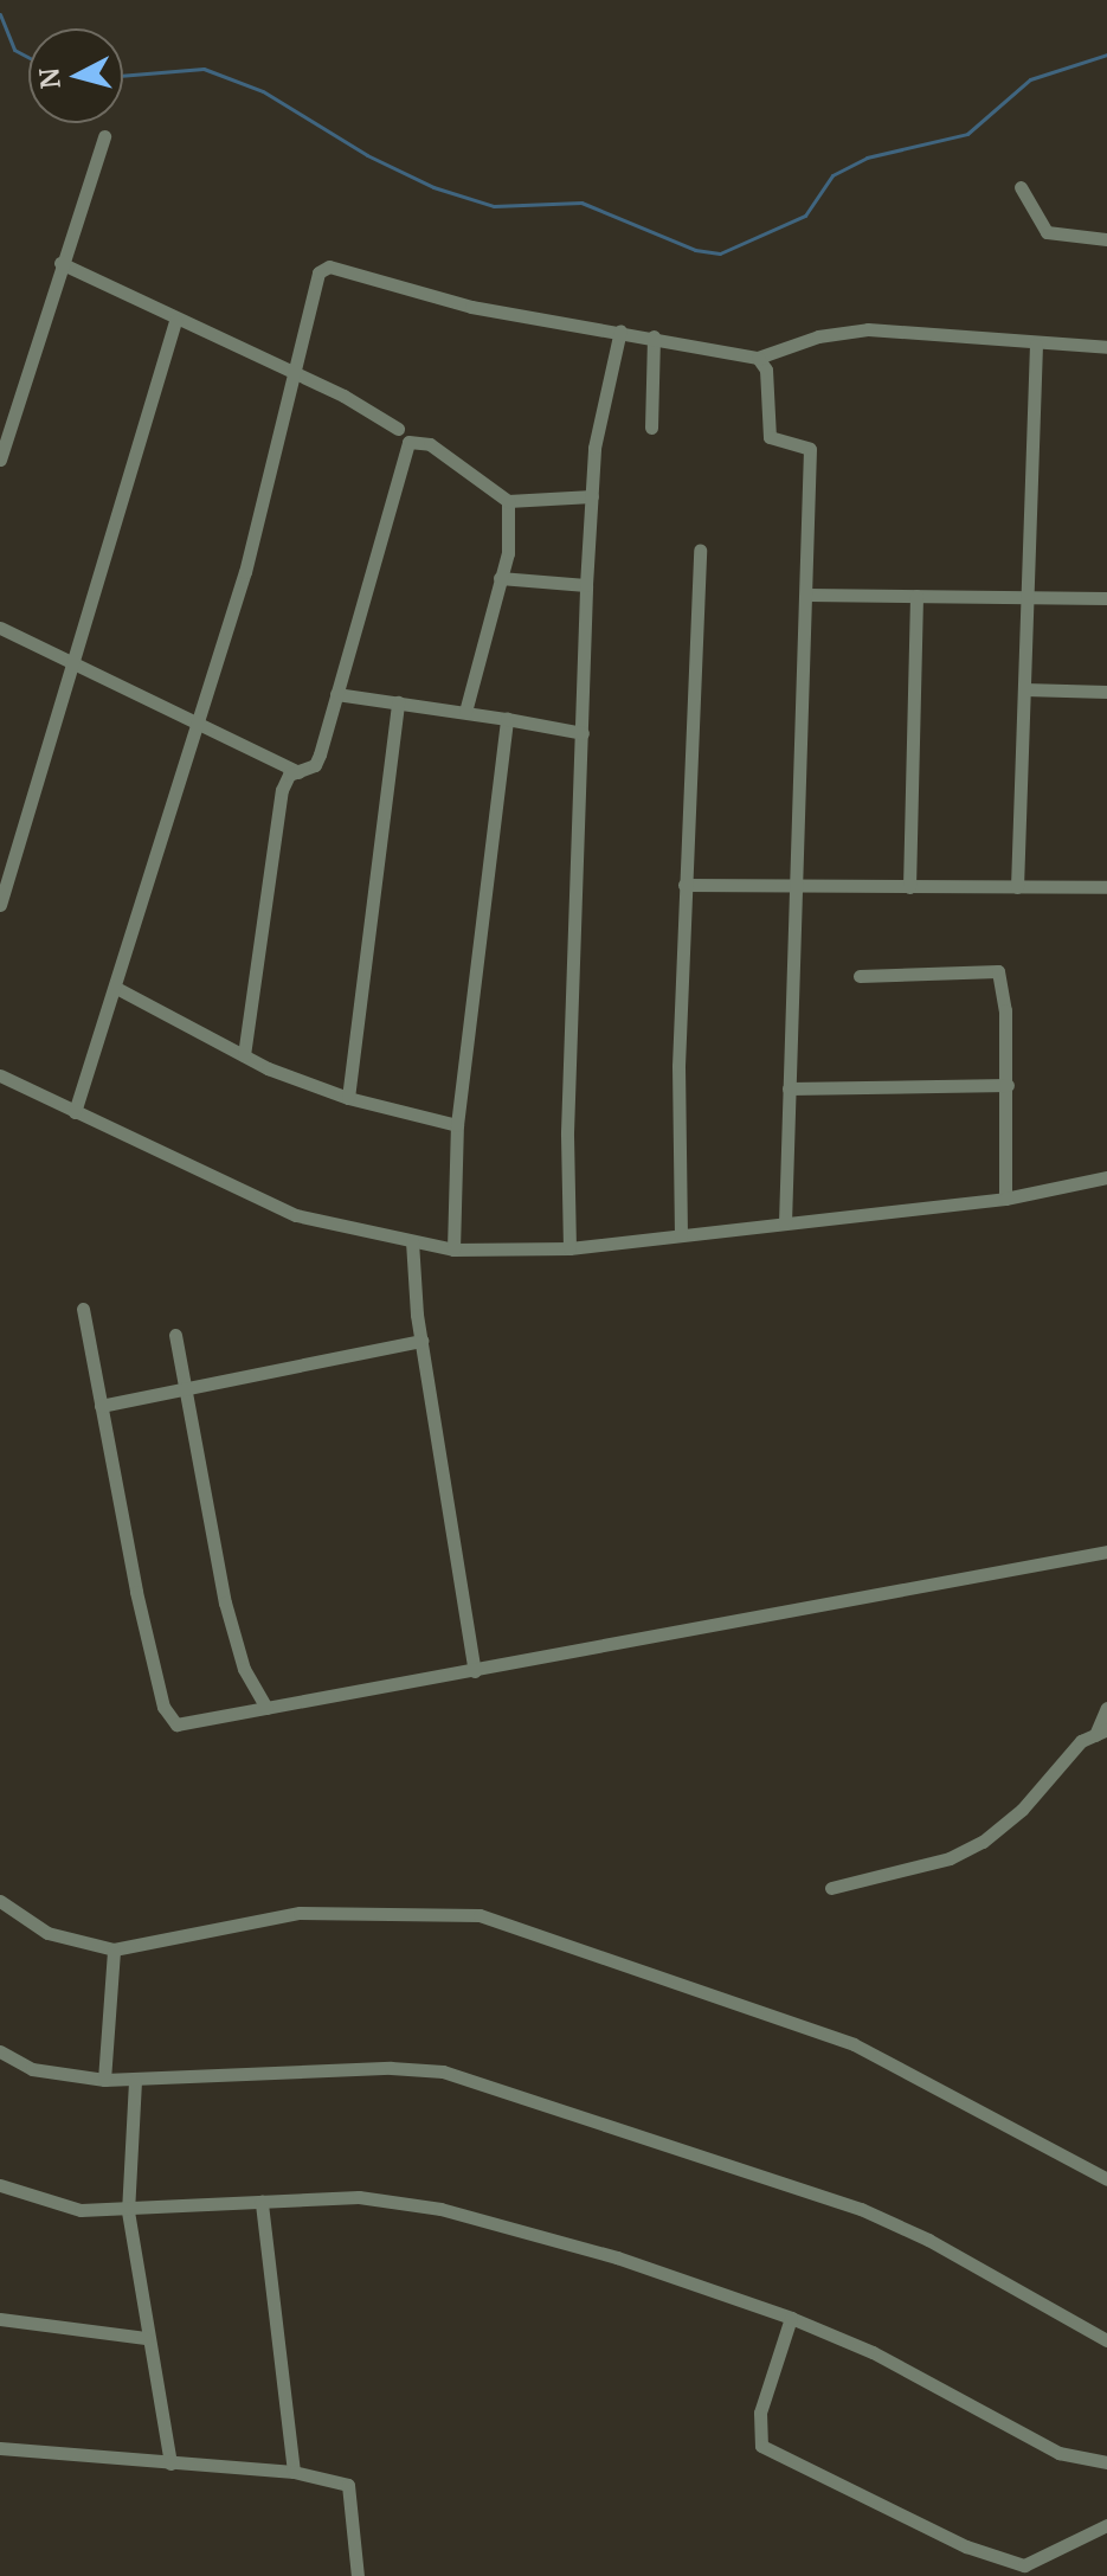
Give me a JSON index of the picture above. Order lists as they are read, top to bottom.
{
  "north": "left"
}
